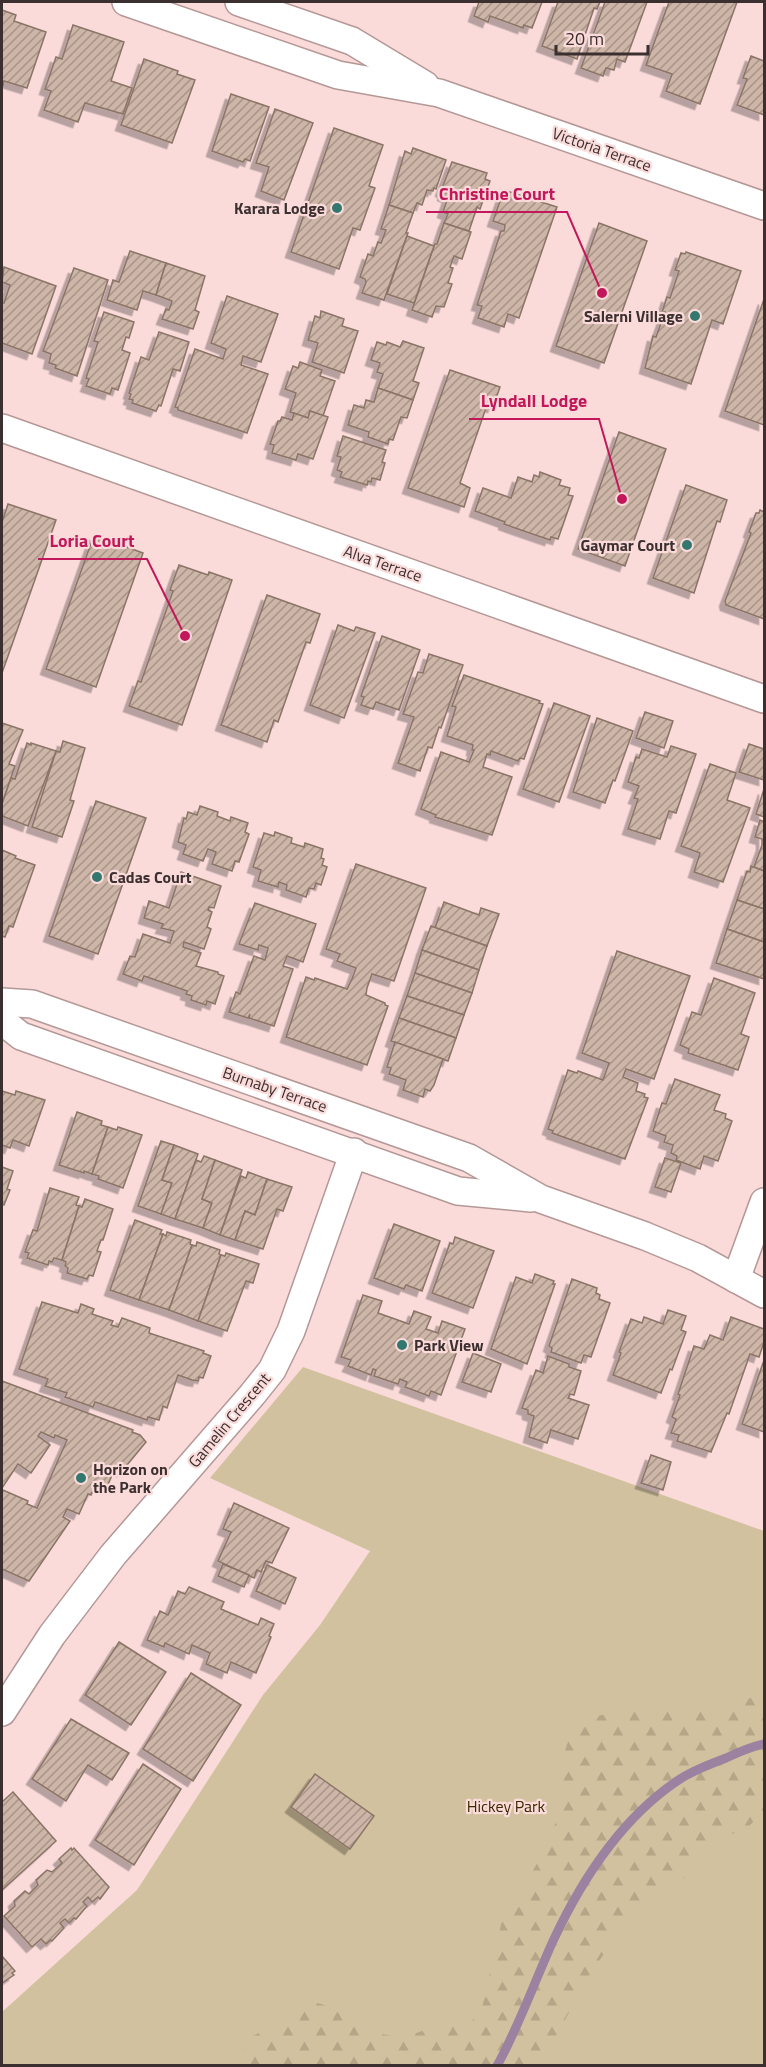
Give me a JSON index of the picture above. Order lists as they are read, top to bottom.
{
  "streets": {
    "street": [
      "Victoria Terrace",
      "Alva Terrace",
      "Burnaby Terrace",
      "Gamelin Crescent"
    ]
  },
  "crossings": [
    ["Burnaby Terrace", "Gamelin Crescent"]
  ],
  "parks": ["Hickey Park"],
  "places": [
    "Karara Lodge",
    "Christine Court",
    "Salerni Village",
    "Lyndall Lodge",
    "Gaymar Court",
    "Loria Court",
    "Cadas Court",
    "Park View",
    "Horizon on the Park"
  ],
  "scale_bar": "20 m"
}
